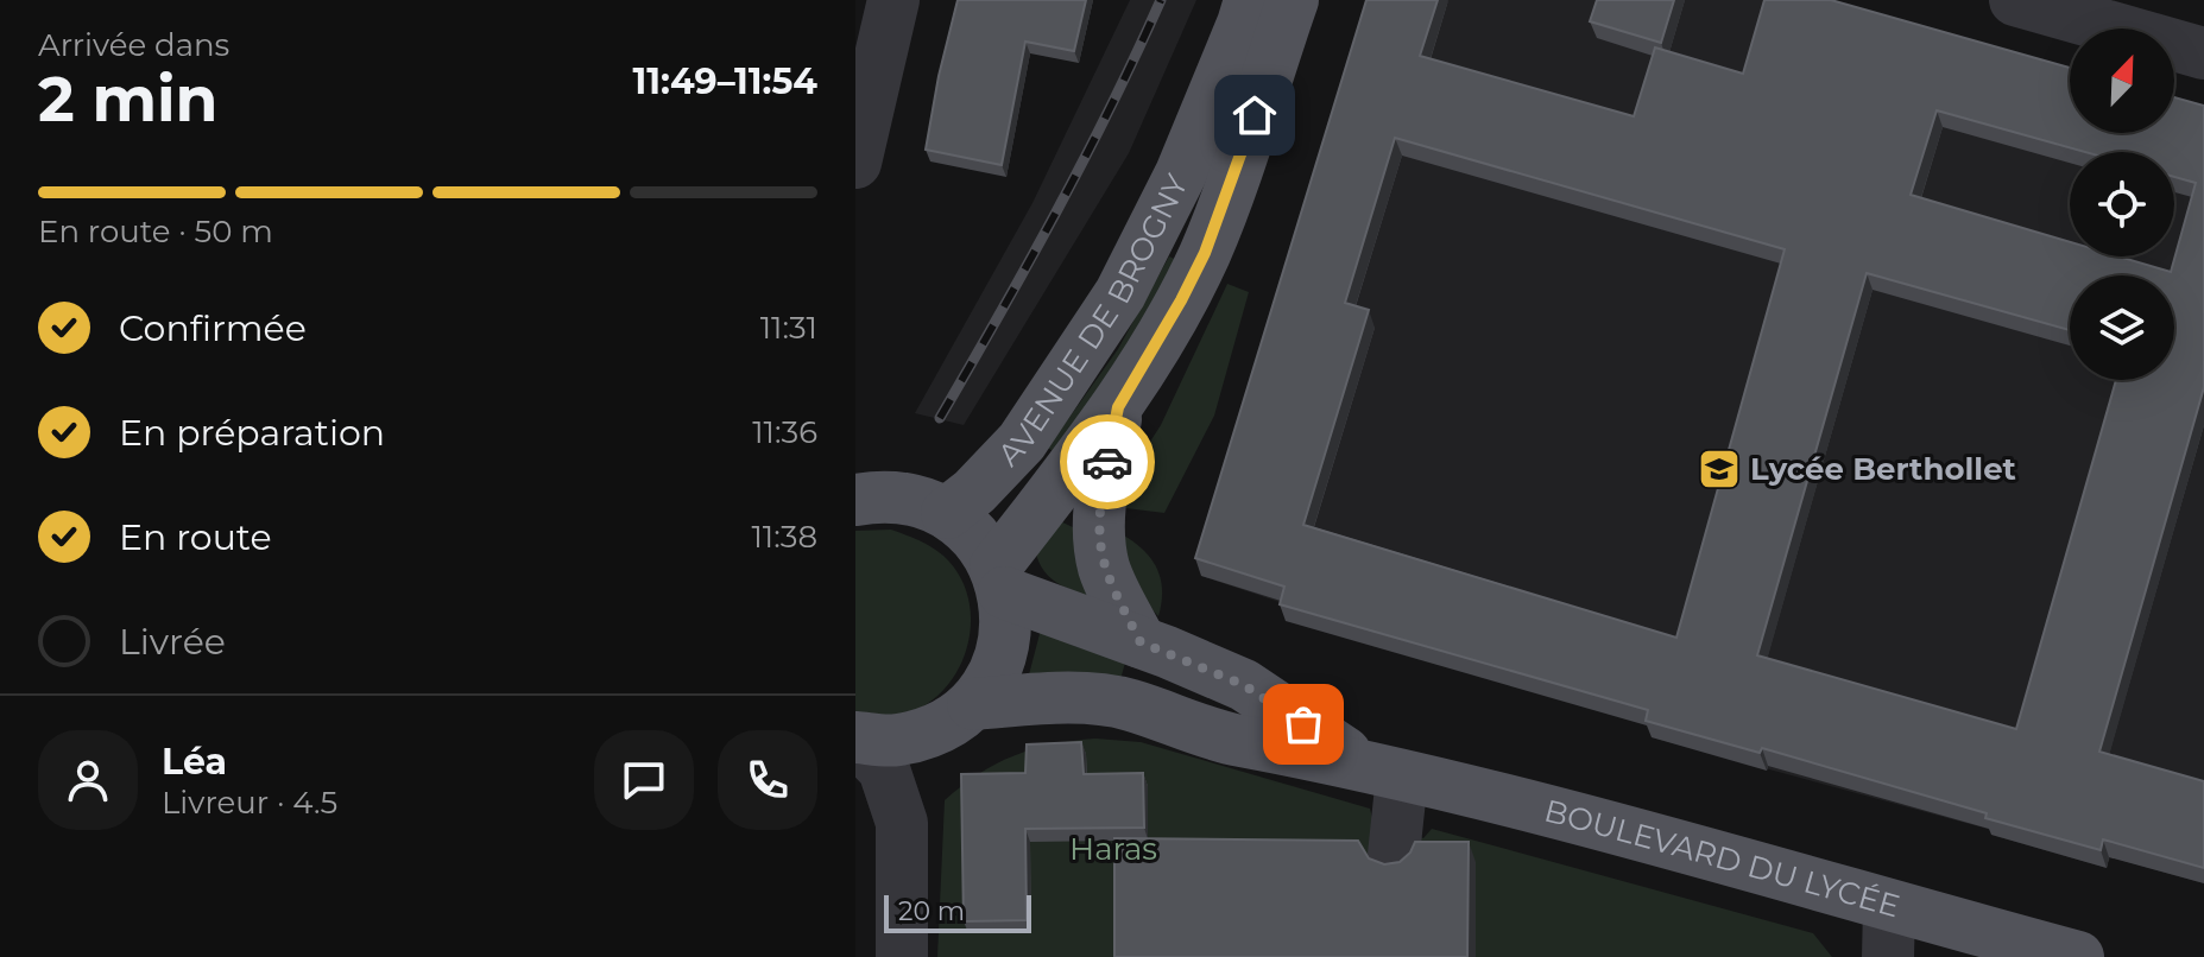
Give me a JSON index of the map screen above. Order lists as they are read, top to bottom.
{
  "streets": {
    "main road": ["AVENUE DE BROGNY", "BOULEVARD DU LYCÉE"]
  },
  "crossings": [
    ["AVENUE DE BROGNY", "BOULEVARD DU LYCÉE"]
  ],
  "parks": ["Haras"],
  "places": {
    "school or university": ["Lycée Berthollet"]
  },
  "scale_bar": "20 m",
  "north": "top right",
  "page": {
    "heading": ["2 min", "Arrivée dans", "11:49–11:54"],
    "panel": ["Léa", "Livreur · 4.5"],
    "bar": "En route · 50 m",
    "list": [
      ["Confirmée", "11:31"],
      ["En préparation", "11:36"],
      ["En route", "11:38"],
      "Livrée"
    ],
    "scale": "20 m"
  }
}
